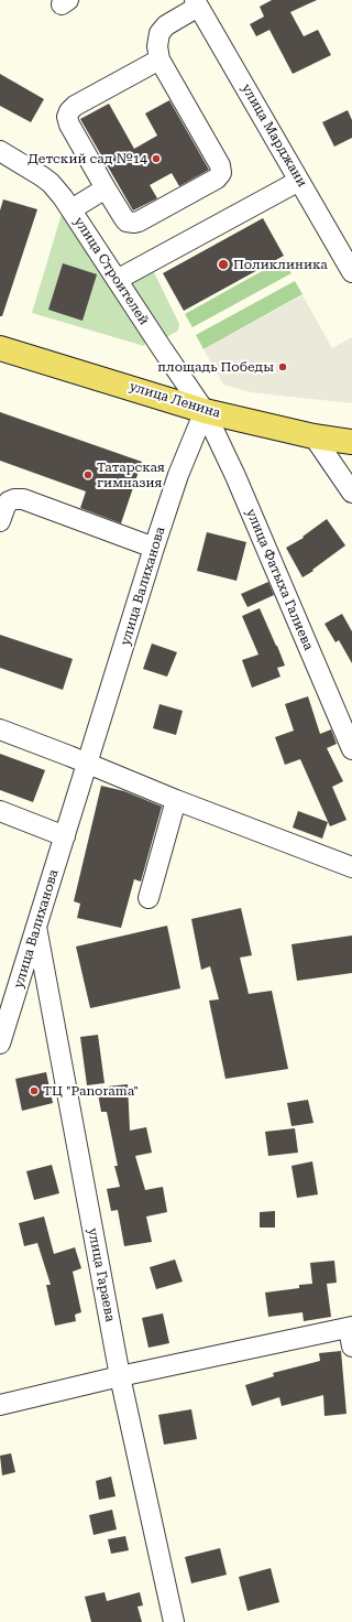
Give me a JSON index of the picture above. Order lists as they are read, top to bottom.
{
  "streets": {
    "main road": ["улица Ленина"],
    "street": [
      "улица Марджани",
      "улица Строителей",
      "улица Фатыха Галиева",
      "улица Валиханова",
      "улица Гараева"
    ]
  },
  "crossings": [
    ["улица Строителей", "улица Ленина"],
    ["улица Строителей", "улица Фатыха Галиева"],
    ["улица Строителей", "улица Валиханова"],
    ["улица Ленина", "улица Фатыха Галиева"],
    ["улица Ленина", "улица Валиханова"],
    ["улица Фатыха Галиева", "улица Валиханова"],
    ["улица Валиханова", "улица Гараева"]
  ],
  "places": [
    "Детский сад №14",
    "Поликлиника",
    "площадь Победы",
    "Татарская гимназия",
    "ТЦ \"Panorama\""
  ]
}
